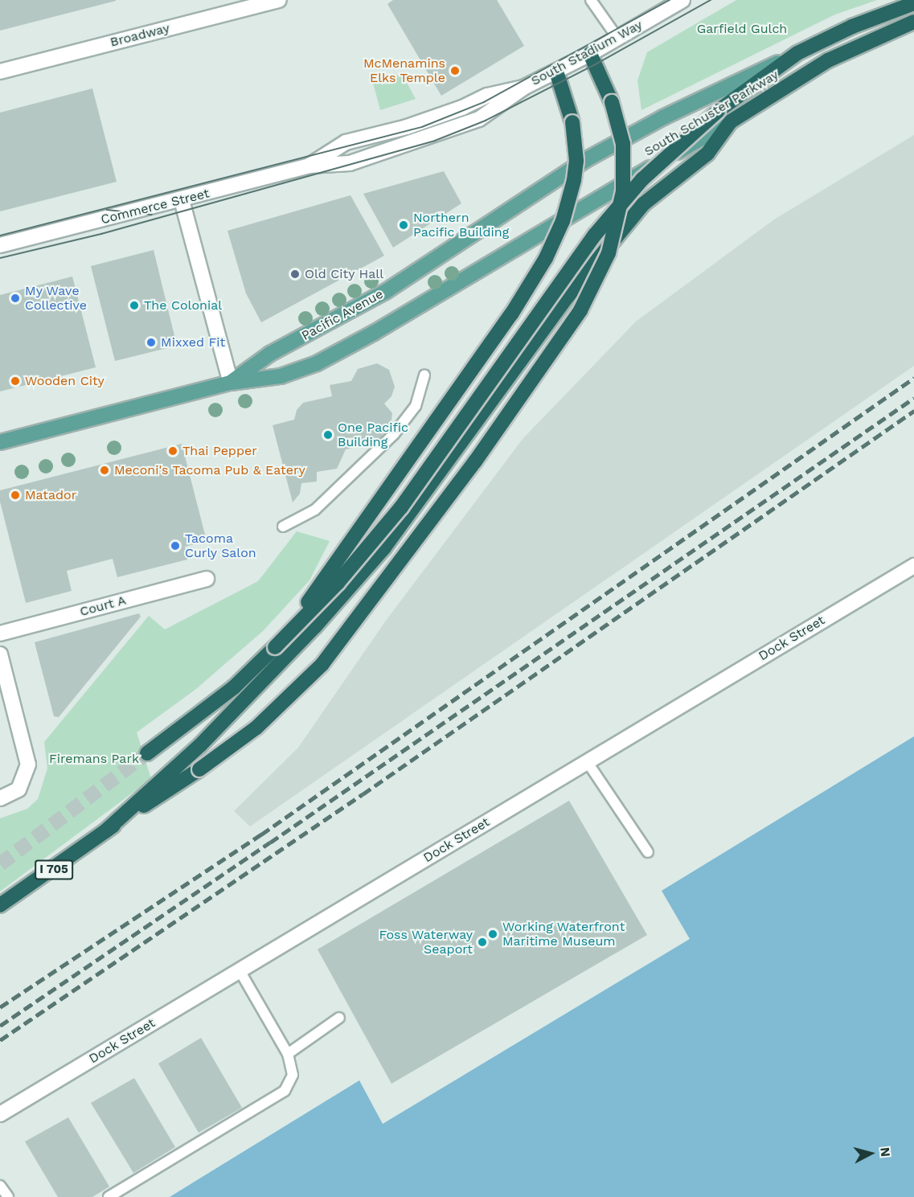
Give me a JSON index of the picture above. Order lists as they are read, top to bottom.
{
  "streets": {
    "highway": ["South Schuster Parkway", "I 705"],
    "main road": ["Pacific Avenue"],
    "street": [
      "Broadway",
      "South Stadium Way",
      "Commerce Street",
      "Court A",
      "Dock Street"
    ]
  },
  "crossings": [
    ["South Stadium Way", "Commerce Street"],
    ["South Schuster Parkway", "Pacific Avenue"]
  ],
  "parks": ["Garfield Gulch", "Firemans Park"],
  "places": [
    "McMenamins Elks Temple",
    "Northern Pacific Building",
    "Old City Hall",
    "My Wave Collective",
    "The Colonial",
    "Mixxed Fit",
    "Wooden City",
    "One Pacific Building",
    "Thai Pepper",
    "Meconi's Tacoma Pub & Eatery",
    "Matador",
    "Tacoma Curly Salon",
    "Working Waterfront Maritime Museum",
    "Foss Waterway Seaport"
  ],
  "north": "right"
}
